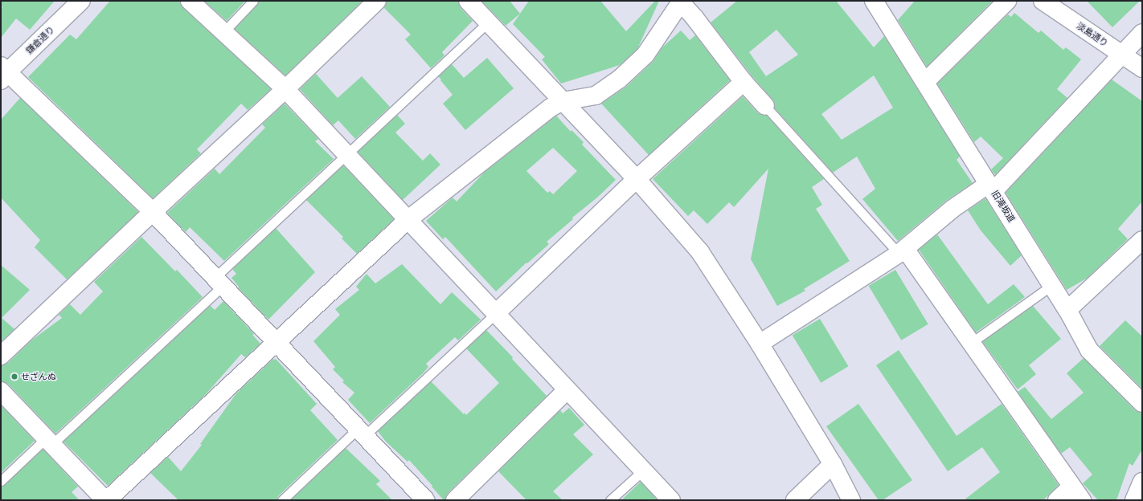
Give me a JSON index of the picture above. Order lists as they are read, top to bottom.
{
  "streets": {
    "street": ["淡島通り", "鎌倉通り", "旧滝坂道"]
  },
  "places": ["せざんぬ"]
}
